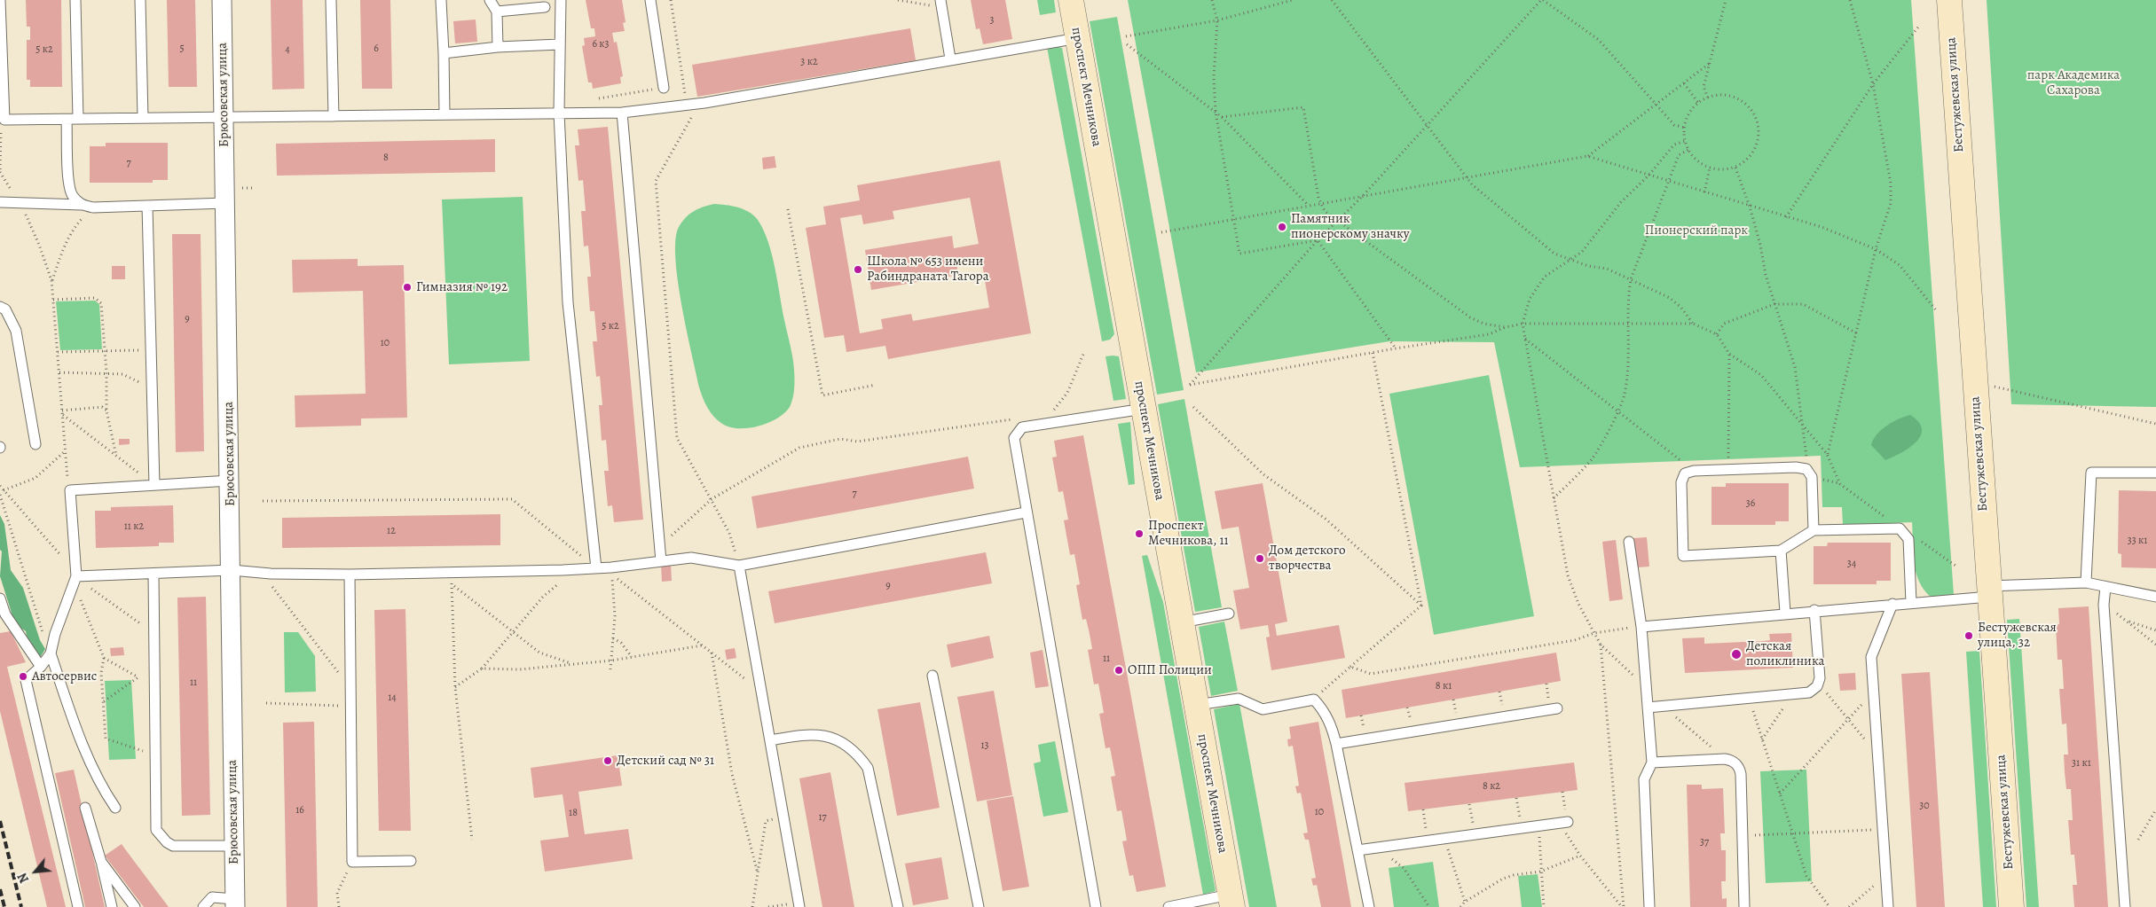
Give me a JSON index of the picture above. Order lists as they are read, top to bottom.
{
  "streets": {
    "street": ["проспект Мечникова", "Брюсовская улица", "Бестужевская улица"]
  },
  "parks": ["парк Академика Сахарова", "Пионерский парк"],
  "places": [
    "Памятник пионерскому значку",
    "Школа № 653 имени Рабиндраната Тагора",
    "Гимназия № 192",
    "Проспект Мечникова, 11",
    "Дом детского творчества",
    "Бестужевская улица, 32",
    "Детская поликлиника",
    "ОПП Полиции",
    "Автосервис",
    "Детский сад № 31"
  ],
  "house_numbers": [
    "3",
    "6 к3",
    "5",
    "6",
    "5 к2",
    "4",
    "3 к2",
    "8",
    "7",
    "9",
    "5 к2",
    "10",
    "7",
    "36",
    "11 к2",
    "12",
    "33 к1",
    "34",
    "9",
    "11",
    "11",
    "8 к1",
    "14",
    "13",
    "31 к1",
    "8 к2",
    "30",
    "16",
    "10",
    "18",
    "17",
    "37"
  ],
  "north": "bottom left"
}
